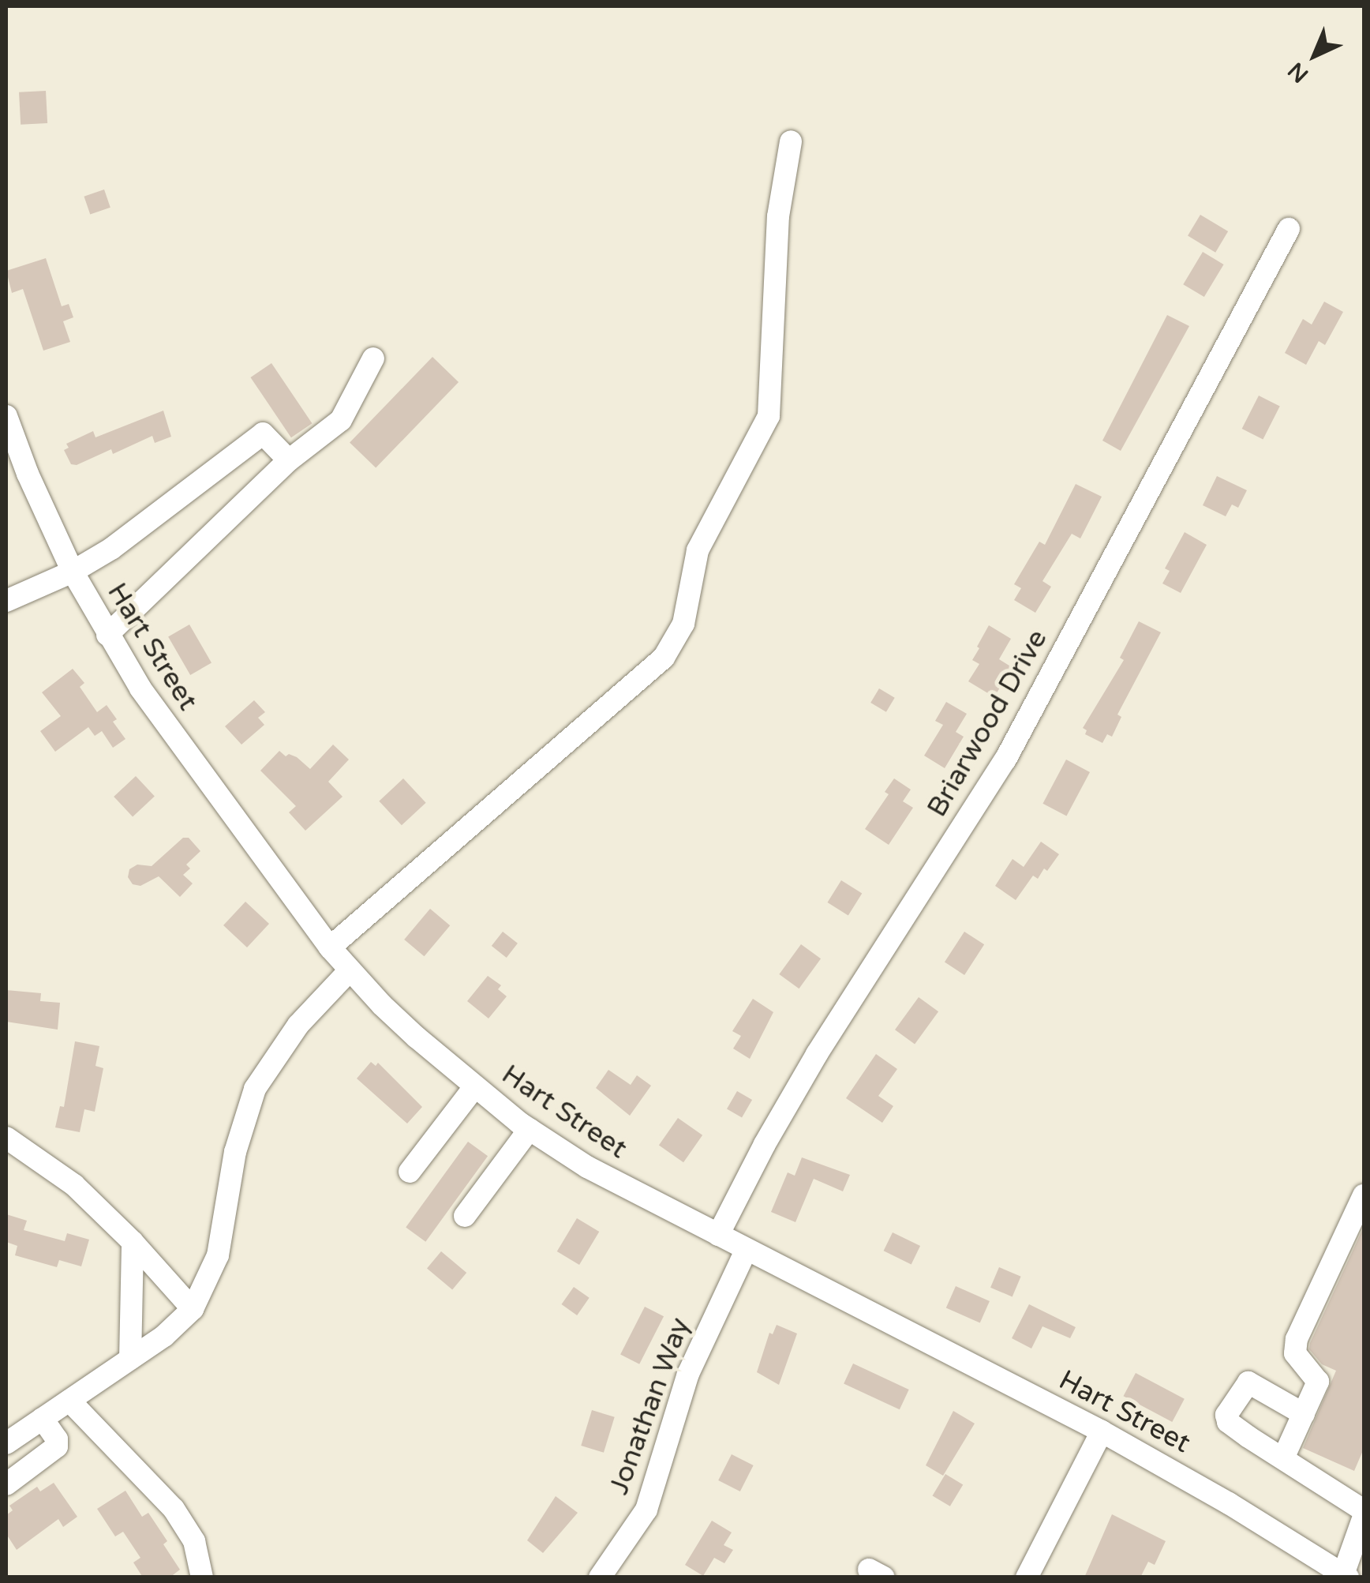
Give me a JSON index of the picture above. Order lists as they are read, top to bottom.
{
  "streets": {
    "street": ["Hart Street", "Briarwood Drive", "Jonathan Way"]
  },
  "crossings": [
    ["Hart Street", "Briarwood Drive"],
    ["Hart Street", "Jonathan Way"]
  ],
  "north": "bottom left"
}
